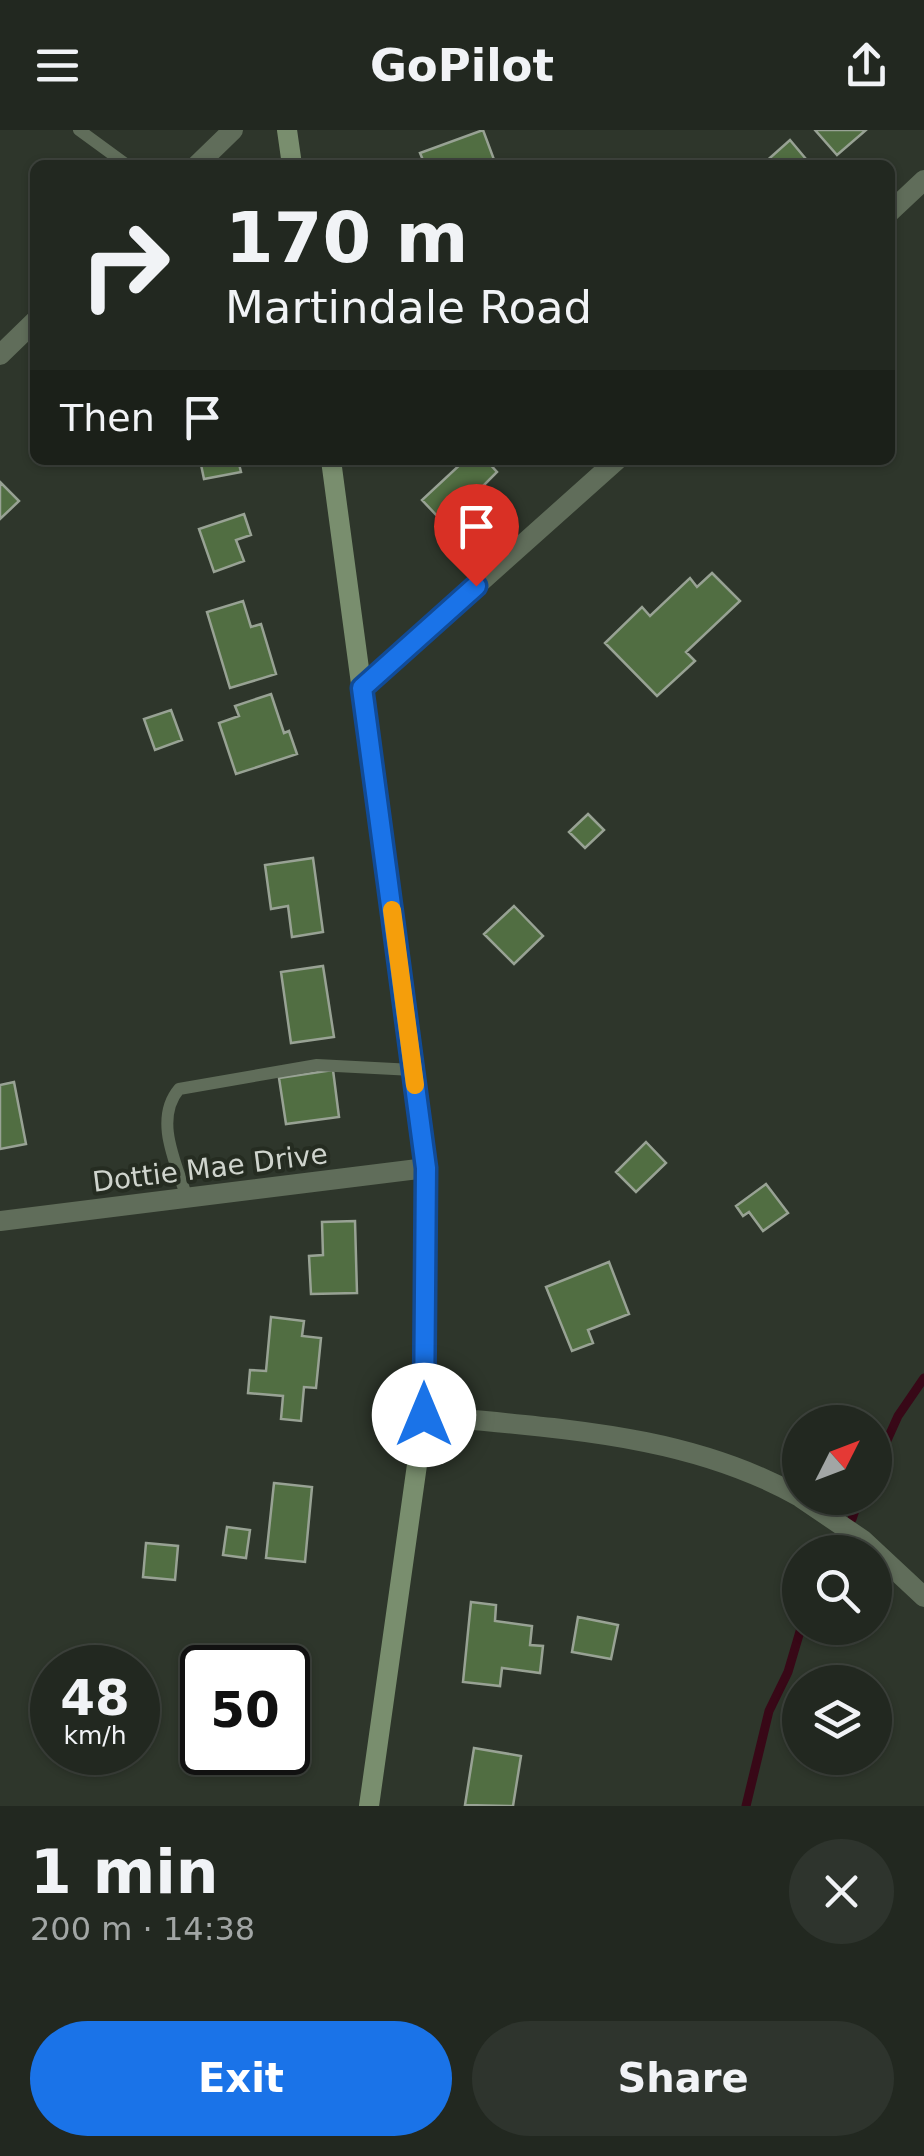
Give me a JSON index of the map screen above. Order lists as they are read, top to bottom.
{
  "streets": {
    "street": ["Dottie Mae Drive"]
  },
  "north": "top right",
  "page": {
    "header": "GoPilot",
    "turn": ["170 m", "Martindale Road"],
    "then": "Then",
    "speed": "48 km/h",
    "limit": "50",
    "heading": ["1 min", "200 m · 14:38"],
    "buttons": ["Exit", "Share"]
  }
}
